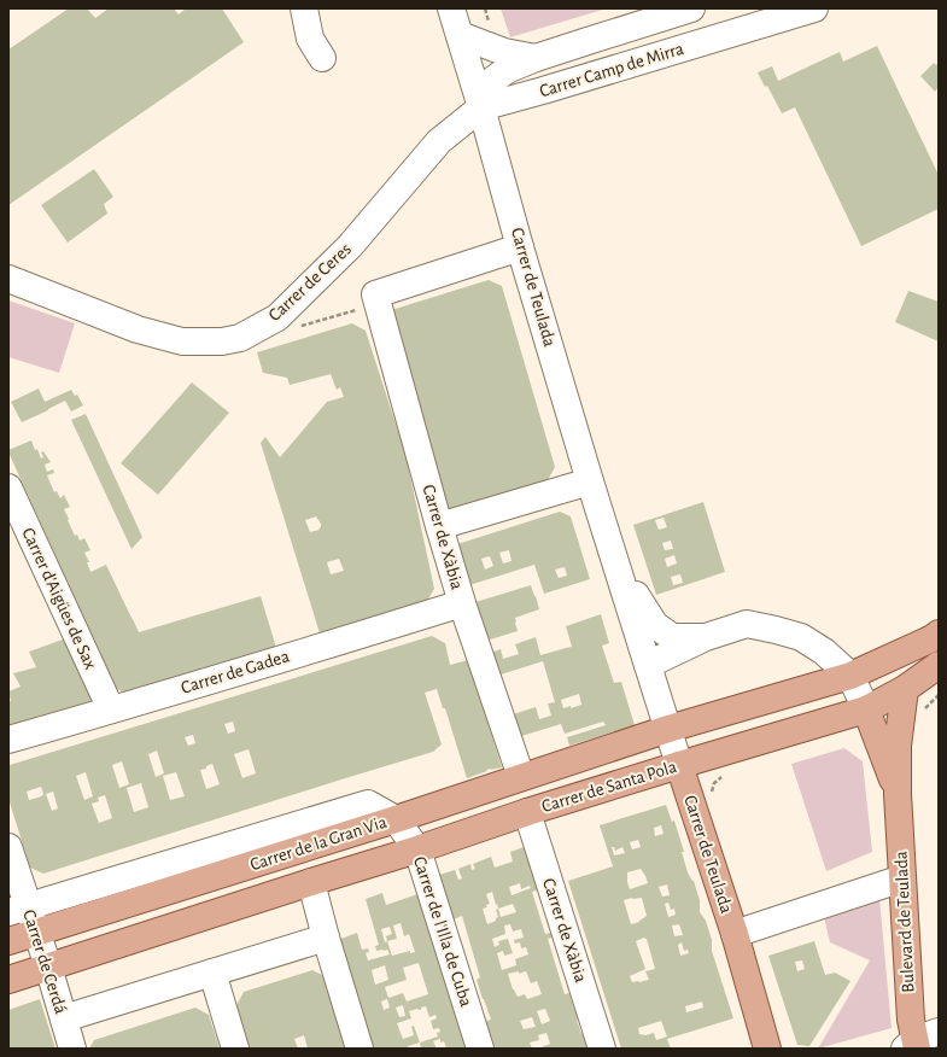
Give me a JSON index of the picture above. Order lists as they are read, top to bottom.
{
  "streets": {
    "main road": [
      "Carrer de Teulada",
      "Carrer de Santa Pola",
      "Carrer de la Gran Via",
      "Bulevard de Teulada"
    ],
    "street": [
      "Carrer Camp de Mirra",
      "Carrer de Ceres",
      "Carrer de Xàbia",
      "Carrer d'Aigües de Sax",
      "Carrer de Gadea",
      "Carrer de l'Illa de Cuba",
      "Carrer de Cerdá"
    ]
  },
  "crossings": [
    ["Carrer Camp de Mirra", "Carrer de Ceres"],
    ["Carrer Camp de Mirra", "Carrer de Teulada"],
    ["Carrer de Ceres", "Carrer de Teulada"],
    ["Carrer de Teulada", "Carrer de Xàbia"],
    ["Carrer de Teulada", "Carrer de Santa Pola"],
    ["Carrer de Teulada", "Bulevard de Teulada"],
    ["Carrer de Xàbia", "Carrer de Gadea"],
    ["Carrer de Xàbia", "Carrer de Santa Pola"],
    ["Carrer d'Aigües de Sax", "Carrer de Gadea"],
    ["Carrer de Santa Pola", "Carrer de la Gran Via"],
    ["Carrer de Santa Pola", "Bulevard de Teulada"],
    ["Carrer de Santa Pola", "Carrer de l'Illa de Cuba"],
    ["Carrer de la Gran Via", "Carrer de l'Illa de Cuba"],
    ["Carrer de la Gran Via", "Carrer de Cerdá"]
  ]
}
